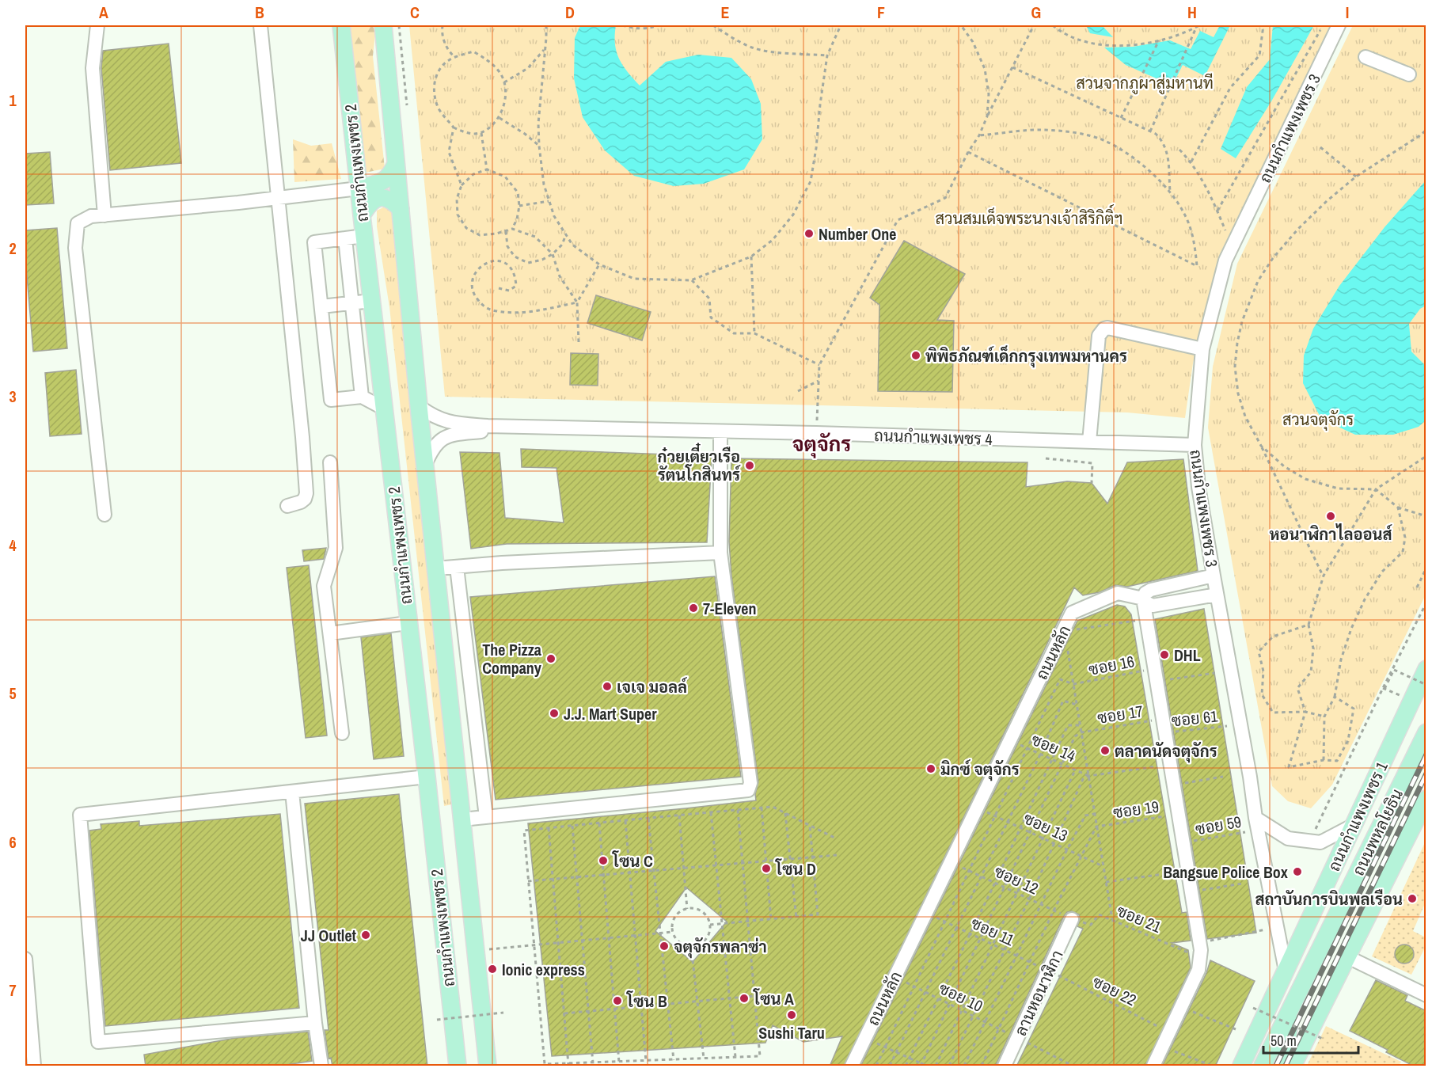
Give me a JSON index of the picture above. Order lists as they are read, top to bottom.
{
  "streets": {
    "main road": ["ถนนกำแพงเพชร 2", "ถนนกำแพงเพชร 1", "ถนนพหลโยธิน"],
    "street": [
      "ถนนกำแพงเพชร 3",
      "ถนนกำแพงเพชร 4",
      "ถนนหลัก",
      "ลานหอนาฬิกา"
    ],
    "path": [
      "ซอย 16",
      "ซอย 17",
      "ซอย 61",
      "ซอย 14",
      "ซอย 19",
      "ซอย 59",
      "ซอย 13",
      "ซอย 12",
      "ซอย 21",
      "ซอย 11",
      "ซอย 22",
      "ซอย 10"
    ]
  },
  "crossings": [
    ["ถนนกำแพงเพชร 3", "ถนนกำแพงเพชร 4"],
    ["ถนนกำแพงเพชร 3", "ถนนหลัก"],
    ["ถนนกำแพงเพชร 3", "ถนนกำแพงเพชร 1"],
    ["ถนนกำแพงเพชร 3", "ซอย 59"],
    ["ถนนกำแพงเพชร 2", "ถนนกำแพงเพชร 4"],
    ["ถนนหลัก", "ซอย 14"],
    ["ถนนหลัก", "ซอย 13"],
    ["ถนนหลัก", "ซอย 12"],
    ["ถนนหลัก", "ซอย 11"],
    ["ถนนหลัก", "ซอย 10"],
    ["ซอย 16", "ซอย 14"],
    ["ซอย 12", "ซอย 21"],
    ["ซอย 12", "ลานหอนาฬิกา"],
    ["ซอย 21", "ลานหอนาฬิกา"],
    ["ซอย 11", "ซอย 22"],
    ["ซอย 11", "ลานหอนาฬิกา"],
    ["ซอย 22", "ลานหอนาฬิกา"],
    ["ลานหอนาฬิกา", "ซอย 10"]
  ],
  "districts": ["จตุจักร"],
  "parks": ["สวนจากภูผาสู่มหานที", "สวนสมเด็จพระนางเจ้าสิริกิติ์ฯ", "สวนจตุจักร"],
  "places": [
    "Number One",
    "พิพิธภัณฑ์เด็กกรุงเทพมหานคร",
    "ก๋วยเตี๋ยวเรือ รัตนโกสินทร์",
    "หอนาฬิกาไลออนส์",
    "7-Eleven",
    "DHL",
    "The Pizza Company",
    "เจเจ มอลล์",
    "J.J. Mart Super",
    "ตลาดนัดจตุจักร",
    "มิกซ์ จตุจักร",
    "โซน C",
    "โซน D",
    "Bangsue Police Box",
    "สถาบันการบินพลเรือน",
    "JJ Outlet",
    "จตุจักรพลาซ่า",
    "Ionic express",
    "โซน A",
    "โซน B",
    "Sushi Taru"
  ],
  "scale_bar": "50 m",
  "grid": {
    "columns": [
      "A",
      "B",
      "C",
      "D",
      "E",
      "F",
      "G",
      "H",
      "I"
    ],
    "rows": [
      "1",
      "2",
      "3",
      "4",
      "5",
      "6",
      "7"
    ]
  }
}
